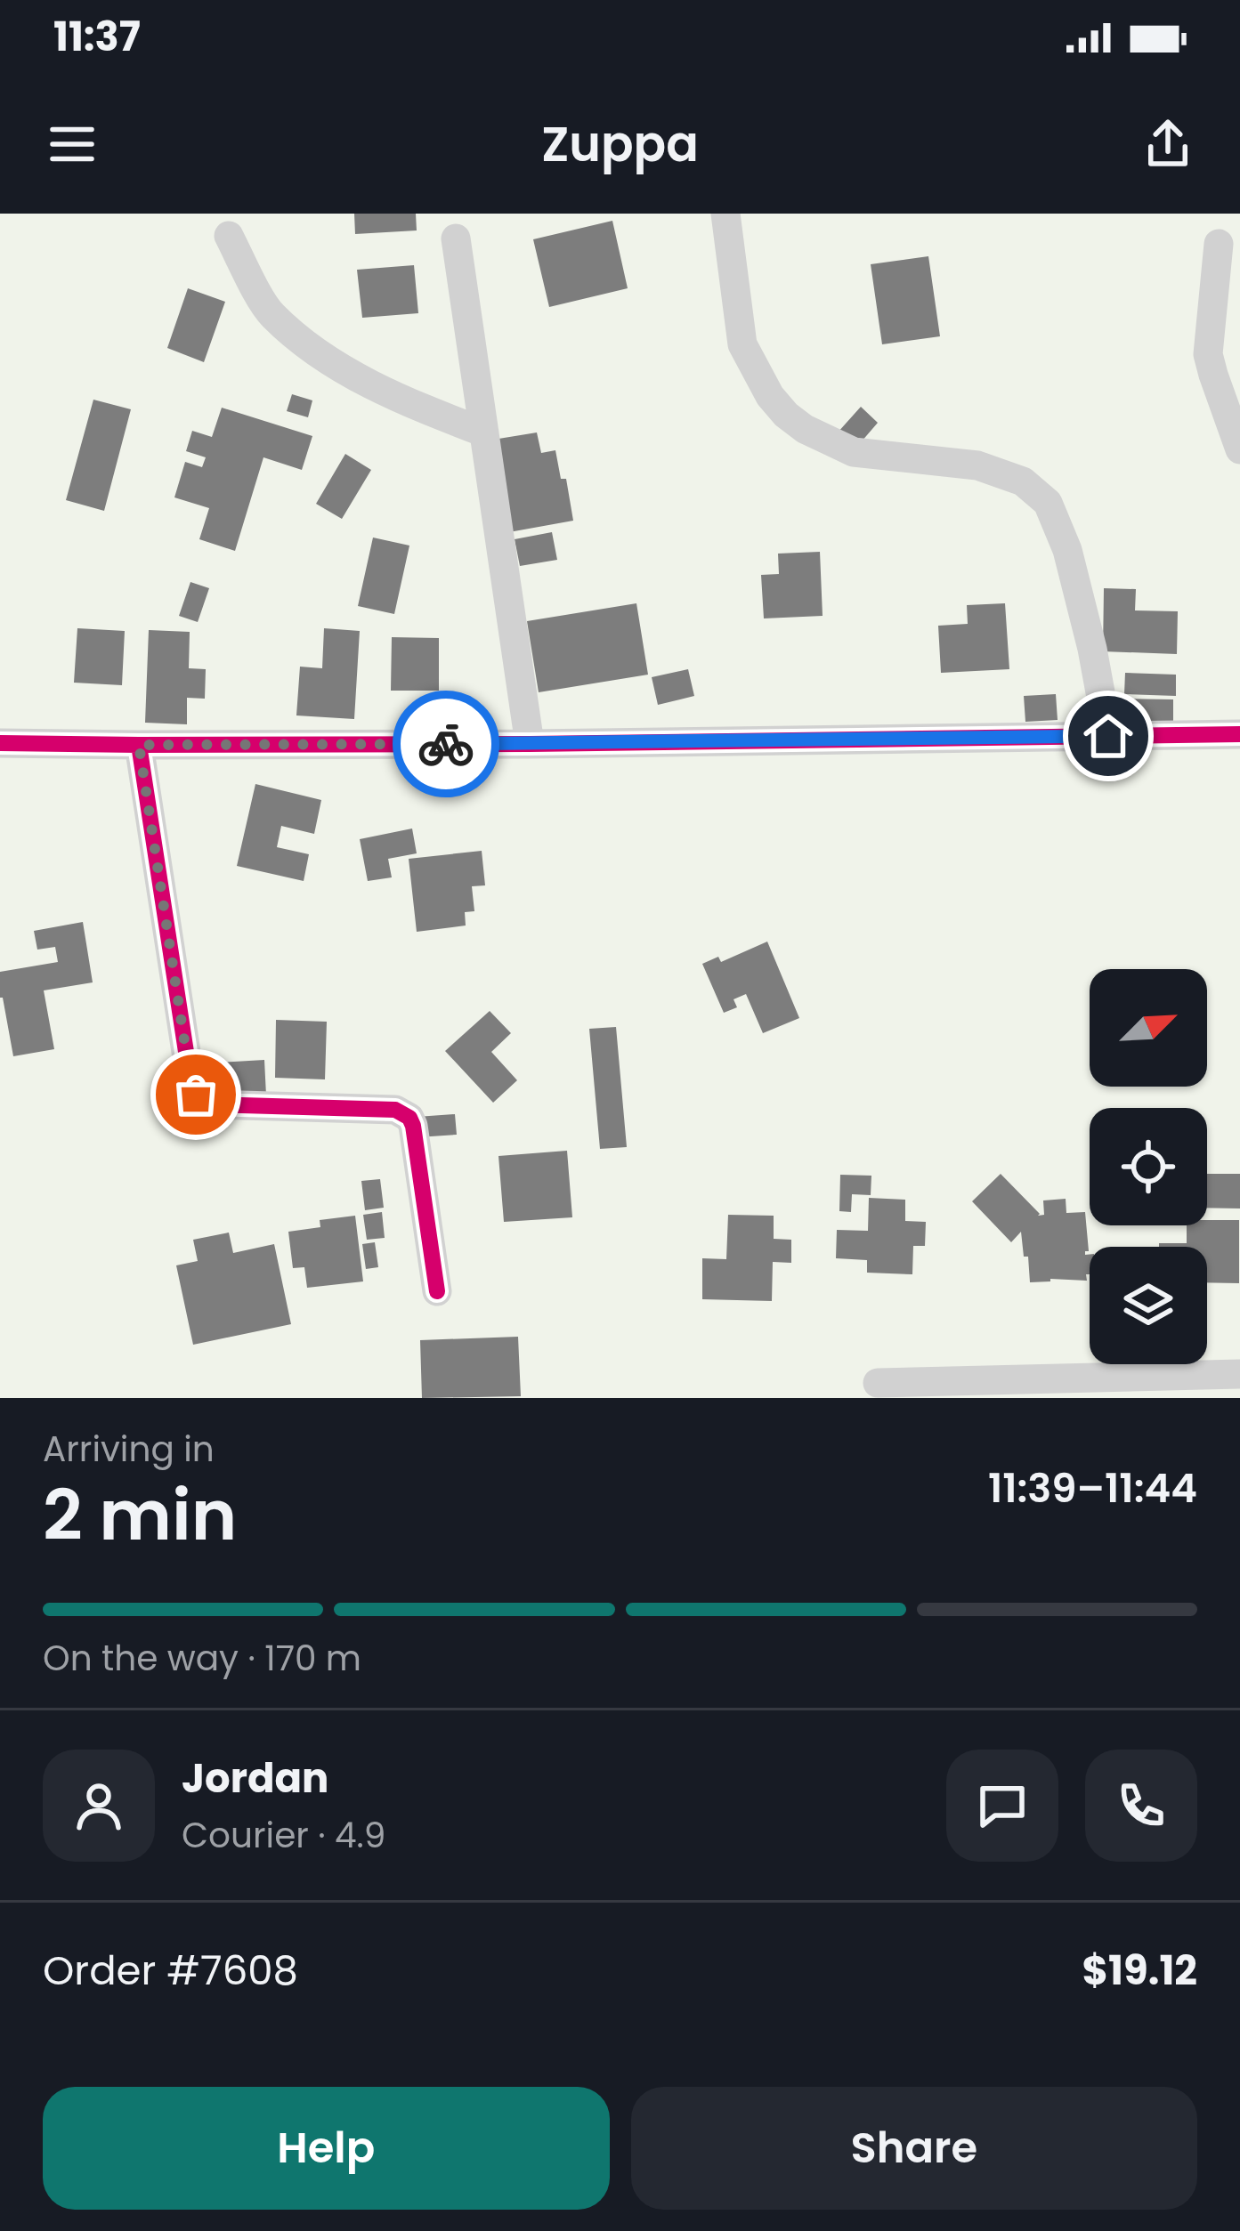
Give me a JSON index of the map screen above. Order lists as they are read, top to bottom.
{
  "north": "top right",
  "page": {
    "status": "11:37",
    "header": "Zuppa",
    "heading": ["2 min", "Arriving in", "11:39–11:44"],
    "panel": [
      "Jordan",
      "Courier · 4.9",
      "Order #7608",
      "$19.12"
    ],
    "bar": "On the way · 170 m",
    "buttons": ["Help", "Share"]
  }
}
